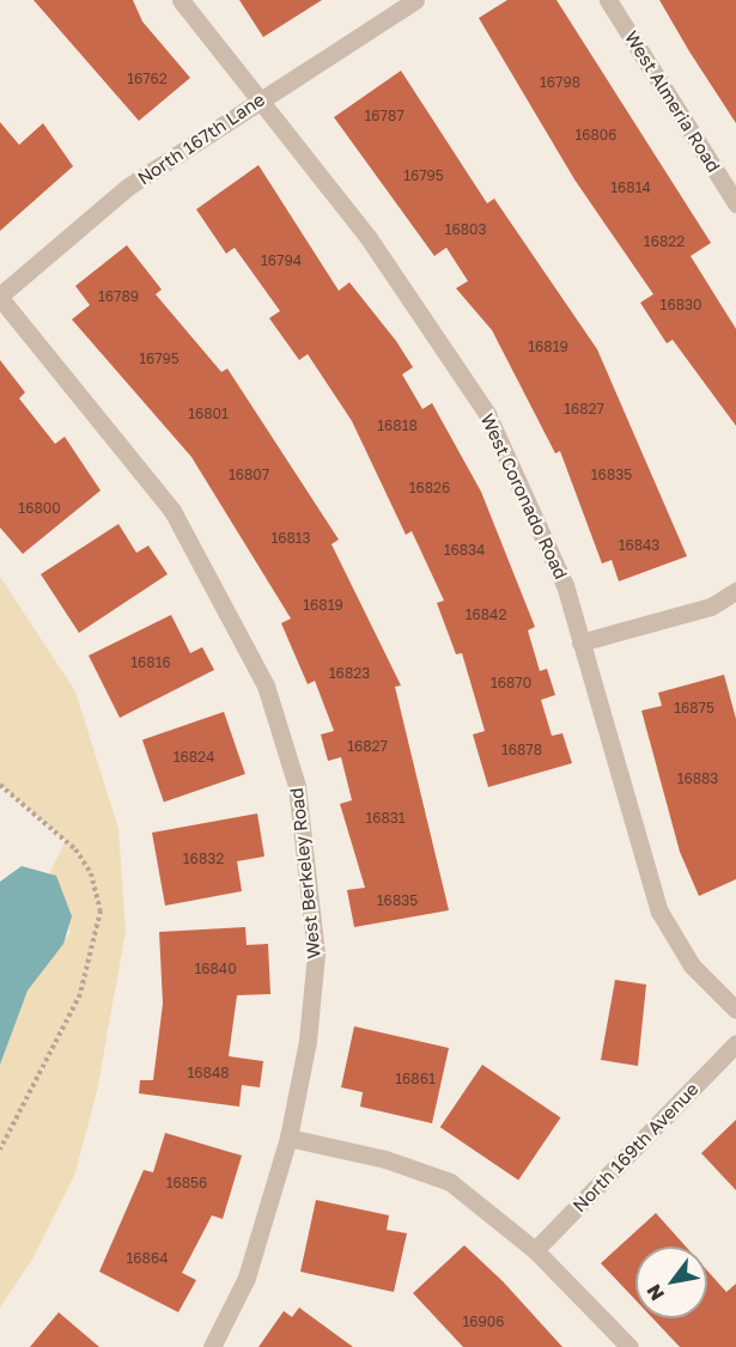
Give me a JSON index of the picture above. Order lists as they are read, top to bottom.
{
  "streets": {
    "street": [
      "West Almeria Road",
      "North 167th Lane",
      "West Coronado Road",
      "West Berkeley Road",
      "North 169th Avenue"
    ]
  },
  "crossings": [
    ["North 167th Lane", "West Coronado Road"],
    ["North 167th Lane", "West Berkeley Road"]
  ],
  "house_numbers": [
    "16762",
    "16798",
    "16787",
    "16806",
    "16795",
    "16814",
    "16803",
    "16822",
    "16794",
    "16789",
    "16830",
    "16819",
    "16795",
    "16827",
    "16801",
    "16818",
    "16807",
    "16835",
    "16826",
    "16800",
    "16813",
    "16843",
    "16834",
    "16819",
    "16842",
    "16816",
    "16823",
    "16870",
    "16875",
    "16827",
    "16878",
    "16824",
    "16883",
    "16831",
    "16832",
    "16835",
    "16840",
    "16848",
    "16861",
    "16856",
    "16864",
    "16906"
  ],
  "north": "bottom left"
}
